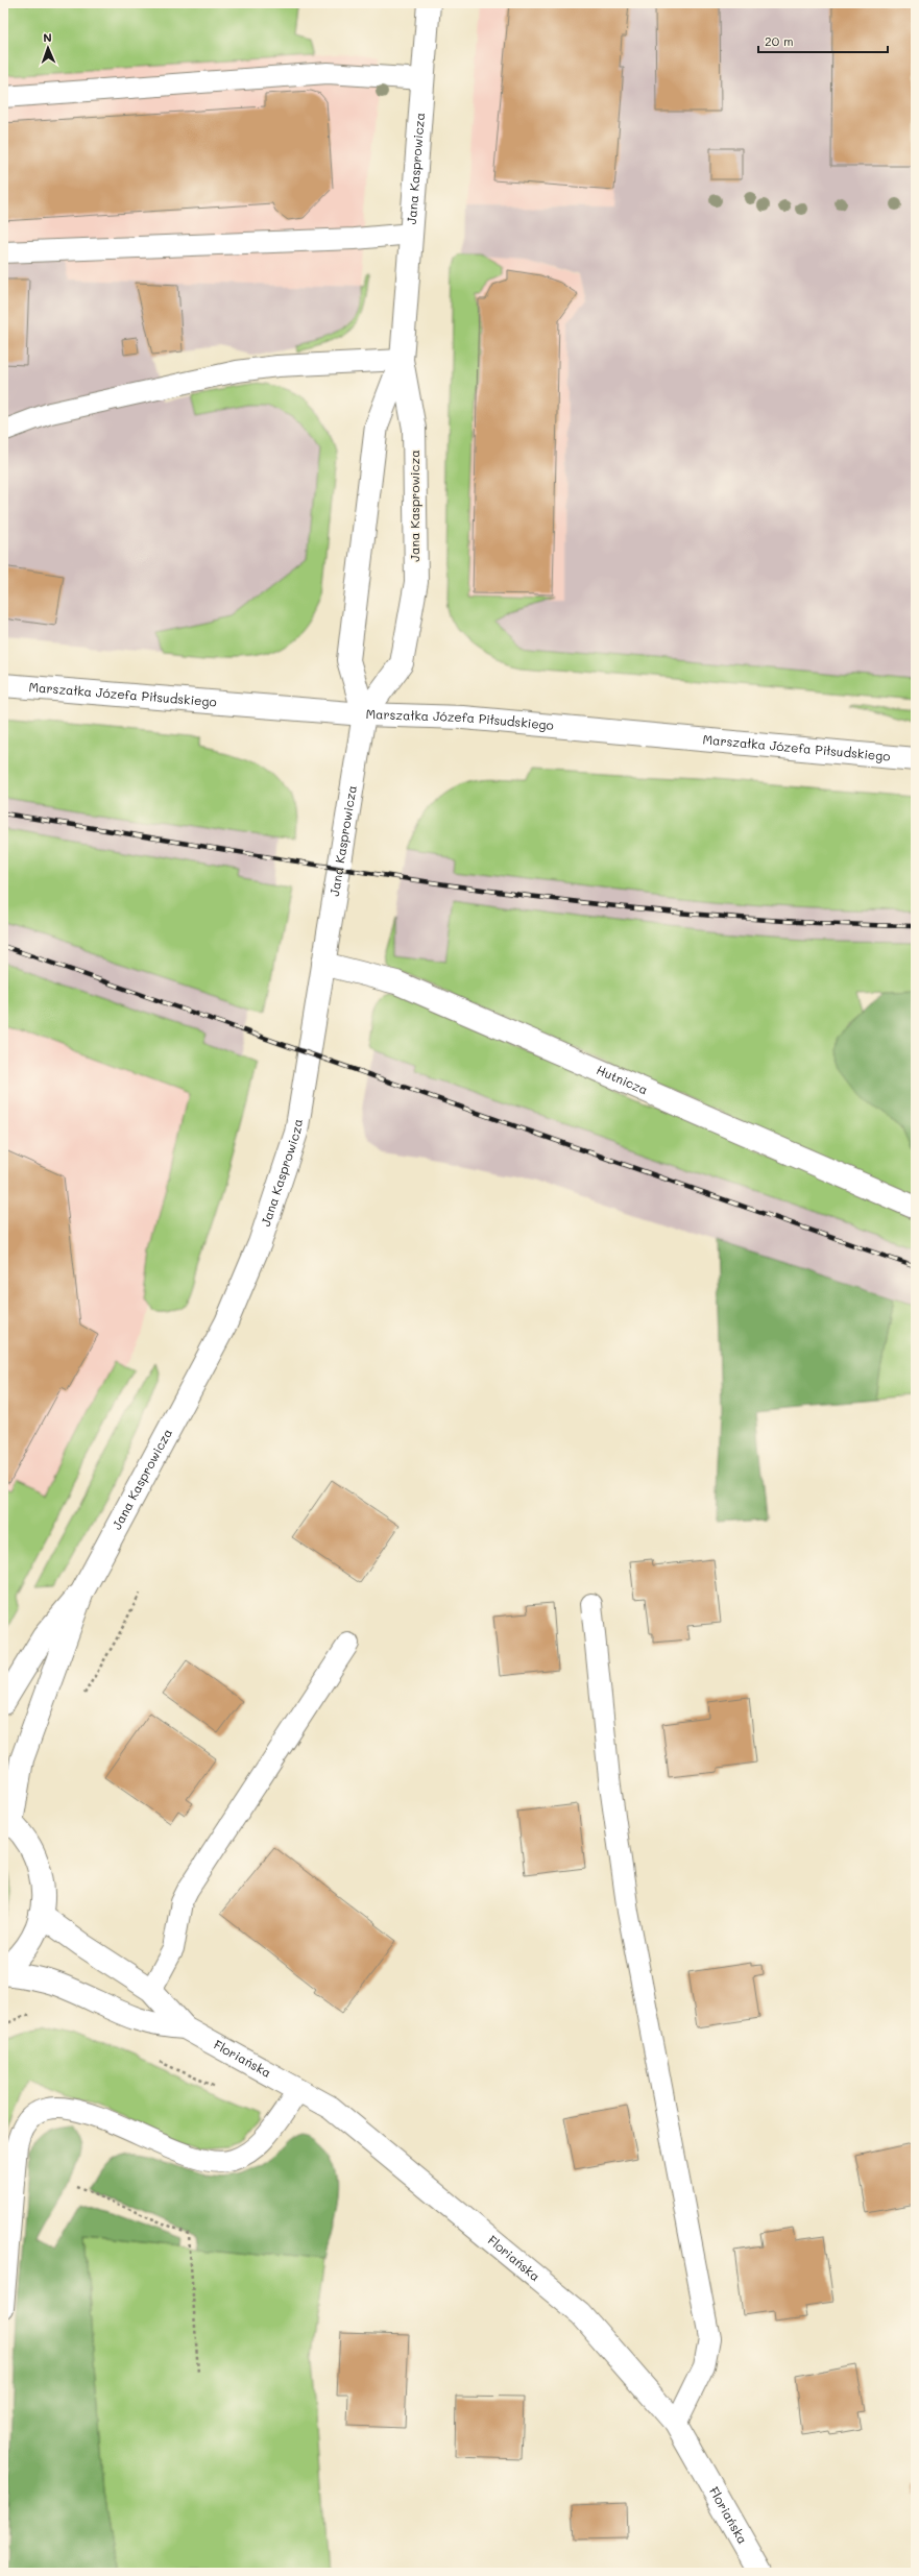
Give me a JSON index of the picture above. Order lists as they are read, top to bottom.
{
  "streets": {
    "street": [
      "Jana Kasprowicza",
      "Marszałka Józefa Piłsudskiego",
      "Hutnicza",
      "Floriańska"
    ]
  },
  "crossings": [
    ["Jana Kasprowicza", "Marszałka Józefa Piłsudskiego"],
    ["Jana Kasprowicza", "Hutnicza"]
  ],
  "scale_bar": "20 m",
  "north": "top"
}
